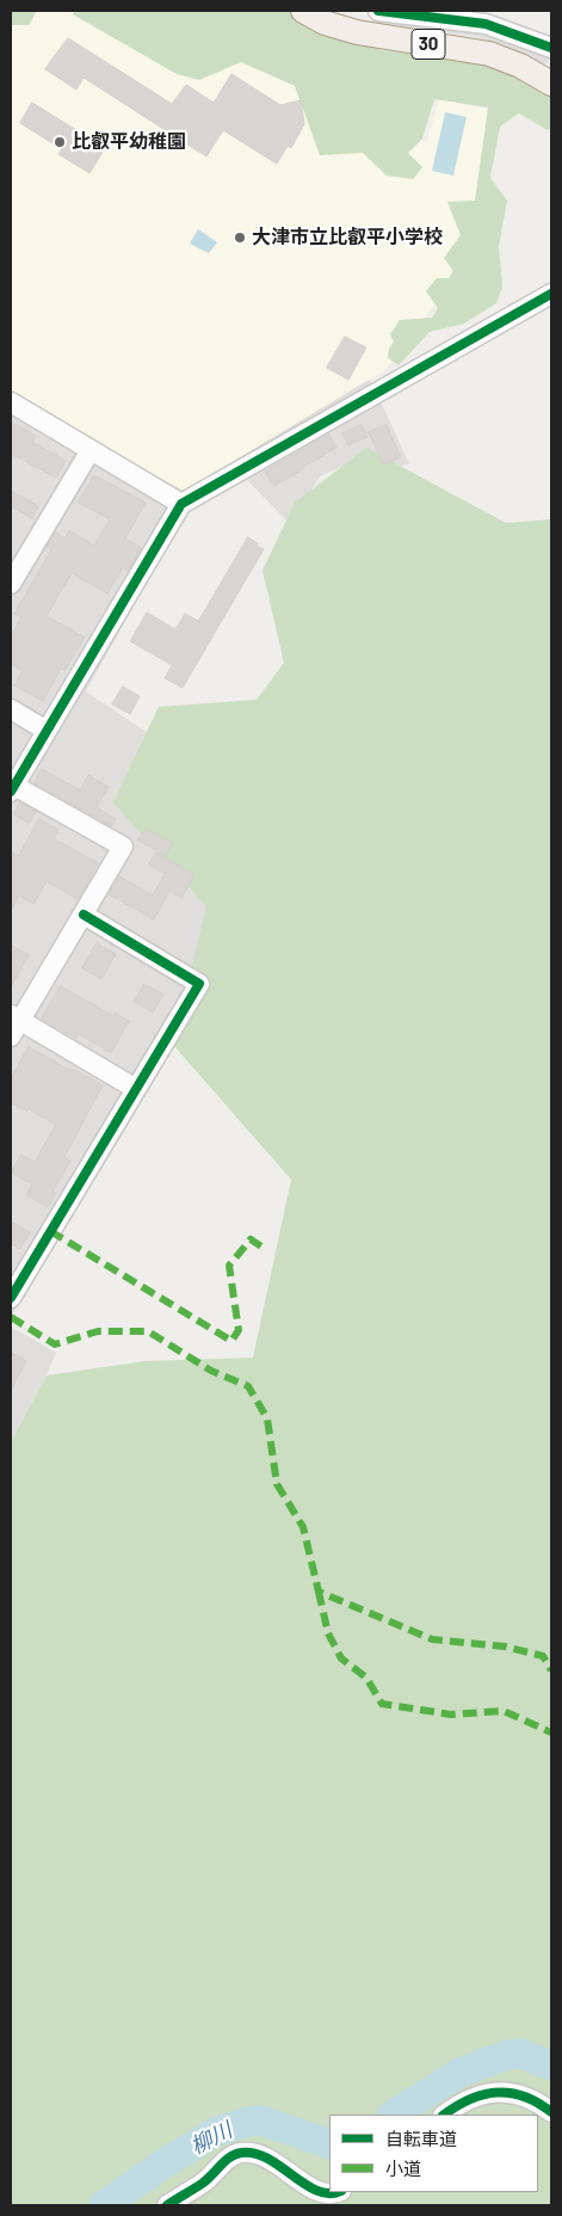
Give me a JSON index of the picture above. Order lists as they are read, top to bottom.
{
  "streets": {
    "main road": ["30"]
  },
  "water": ["柳川"],
  "places": ["比叡平幼稚園", "大津市立比叡平小学校"],
  "legend": ["自転車道", "小道"]
}
